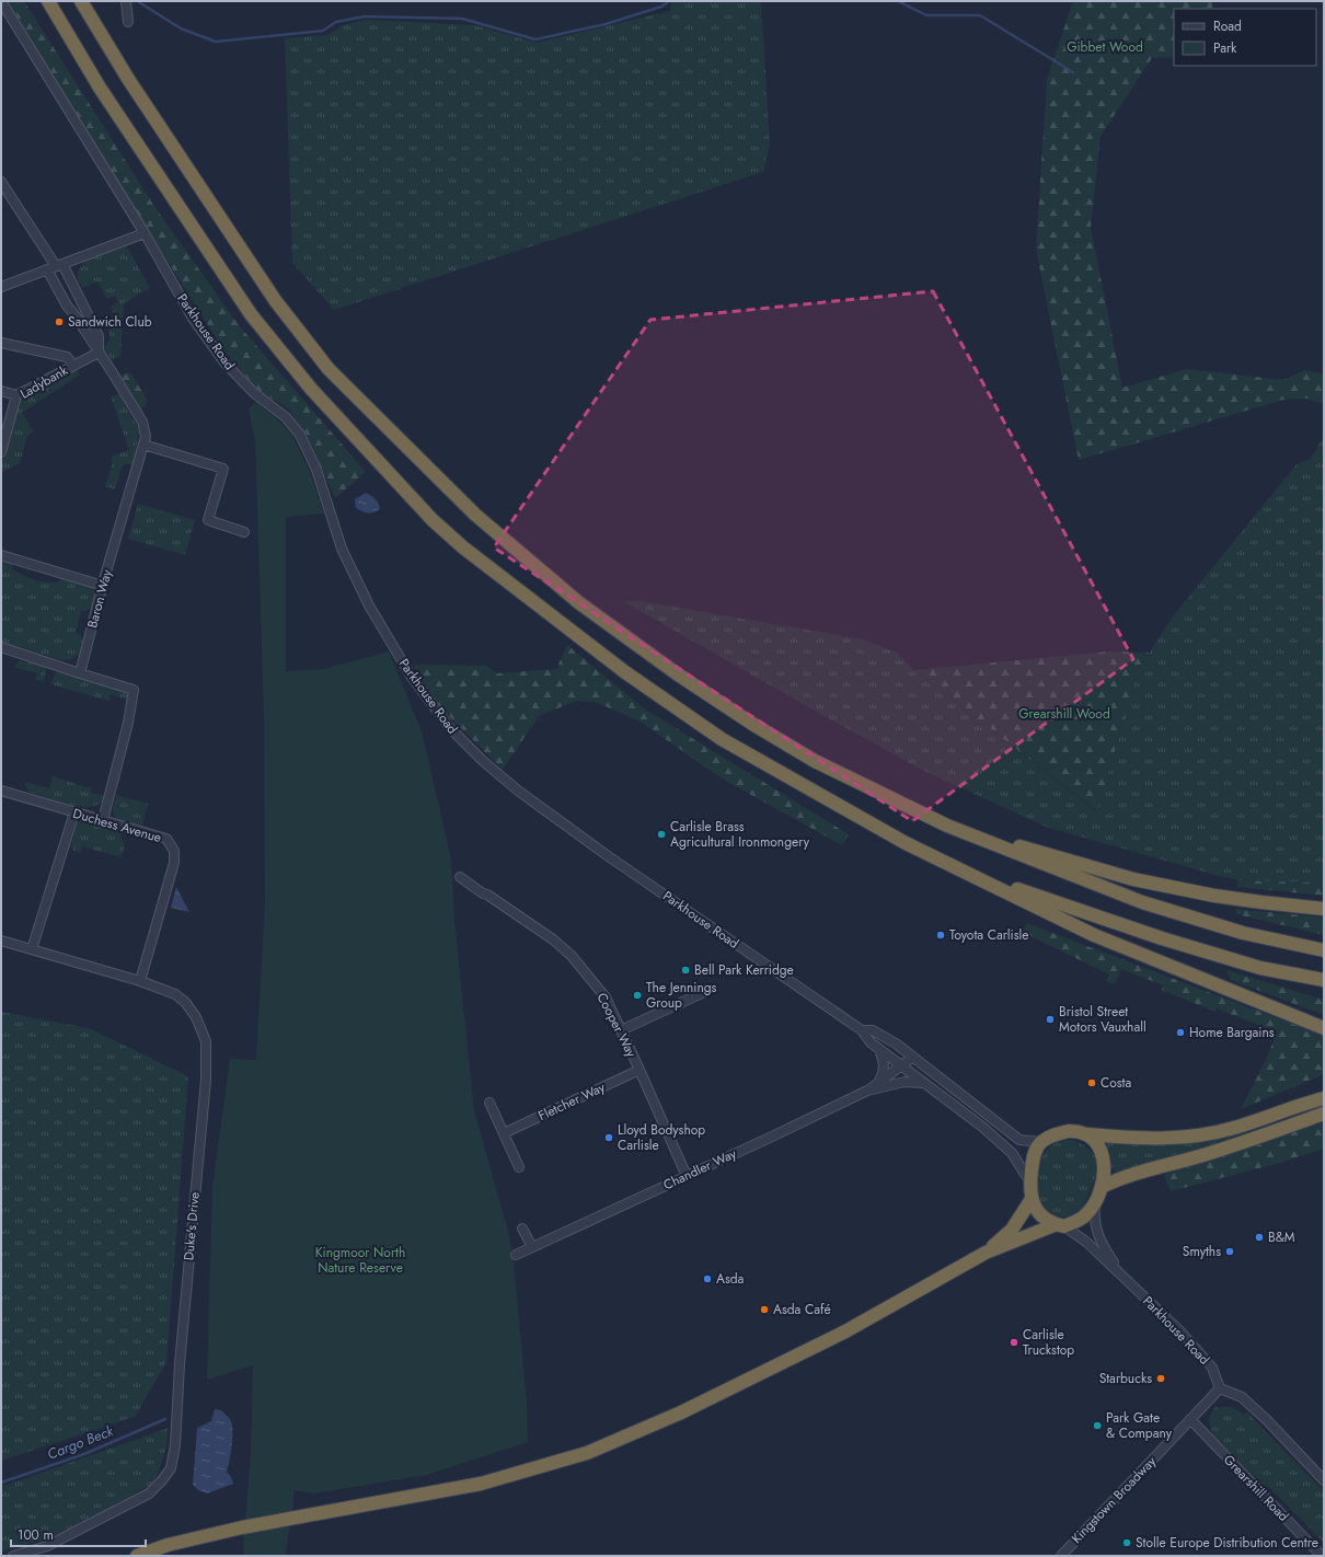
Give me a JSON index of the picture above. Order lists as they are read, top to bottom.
{
  "streets": {
    "street": [
      "Parkhouse Road",
      "Ladybank",
      "Baron Way",
      "Duchess Avenue",
      "Cooper Way",
      "Fletcher Way",
      "Chandler Way",
      "Duke's Drive",
      "Grearshill Road",
      "Kingstown Broadway"
    ]
  },
  "crossings": [
    ["Parkhouse Road", "Chandler Way"],
    ["Parkhouse Road", "Kingstown Broadway"],
    ["Ladybank", "Baron Way"],
    ["Duchess Avenue", "Duke's Drive"],
    ["Cooper Way", "Fletcher Way"],
    ["Cooper Way", "Chandler Way"],
    ["Grearshill Road", "Kingstown Broadway"]
  ],
  "water": ["Cargo Beck"],
  "parks": ["Gibbet Wood", "Grearshill Wood", "Kingmoor North Nature Reserve"],
  "places": [
    "Sandwich Club",
    "Carlisle Brass Agricultural Ironmongery",
    "Toyota Carlisle",
    "Bell Park Kerridge",
    "The Jennings Group",
    "Bristol Street Motors Vauxhall",
    "Home Bargains",
    "Costa",
    "Lloyd Bodyshop Carlisle",
    "B&M",
    "Smyths",
    "Asda",
    "Asda Café",
    "Carlisle Truckstop",
    "Starbucks",
    "Park Gate & Company",
    "Stolle Europe Distribution Centre"
  ],
  "legend": ["Road", "Park"],
  "scale_bar": "100 m"
}
